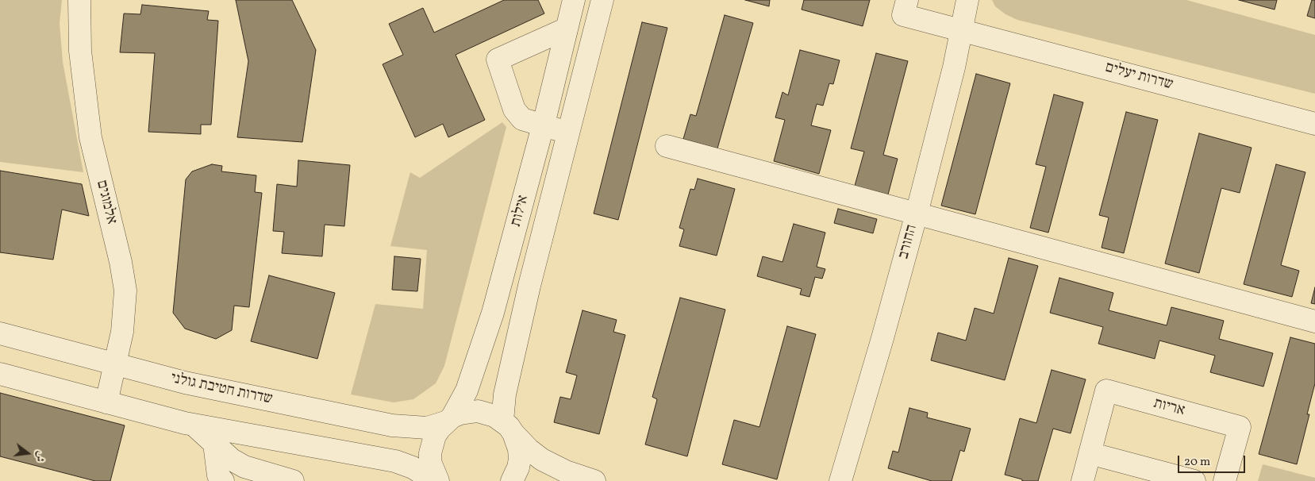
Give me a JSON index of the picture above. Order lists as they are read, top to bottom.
{
  "streets": {
    "street": [
      "שדרות יעלים",
      "אלמוגים",
      "אילות",
      "החורב",
      "שדרות חטיבת גולני",
      "אריות"
    ]
  },
  "crossings": [
    ["שדרות יעלים", "החורב"],
    ["אלמוגים", "שדרות חטיבת גולני"],
    ["אילות", "שדרות חטיבת גולני"]
  ],
  "scale_bar": "20 m",
  "north": "right"
}
